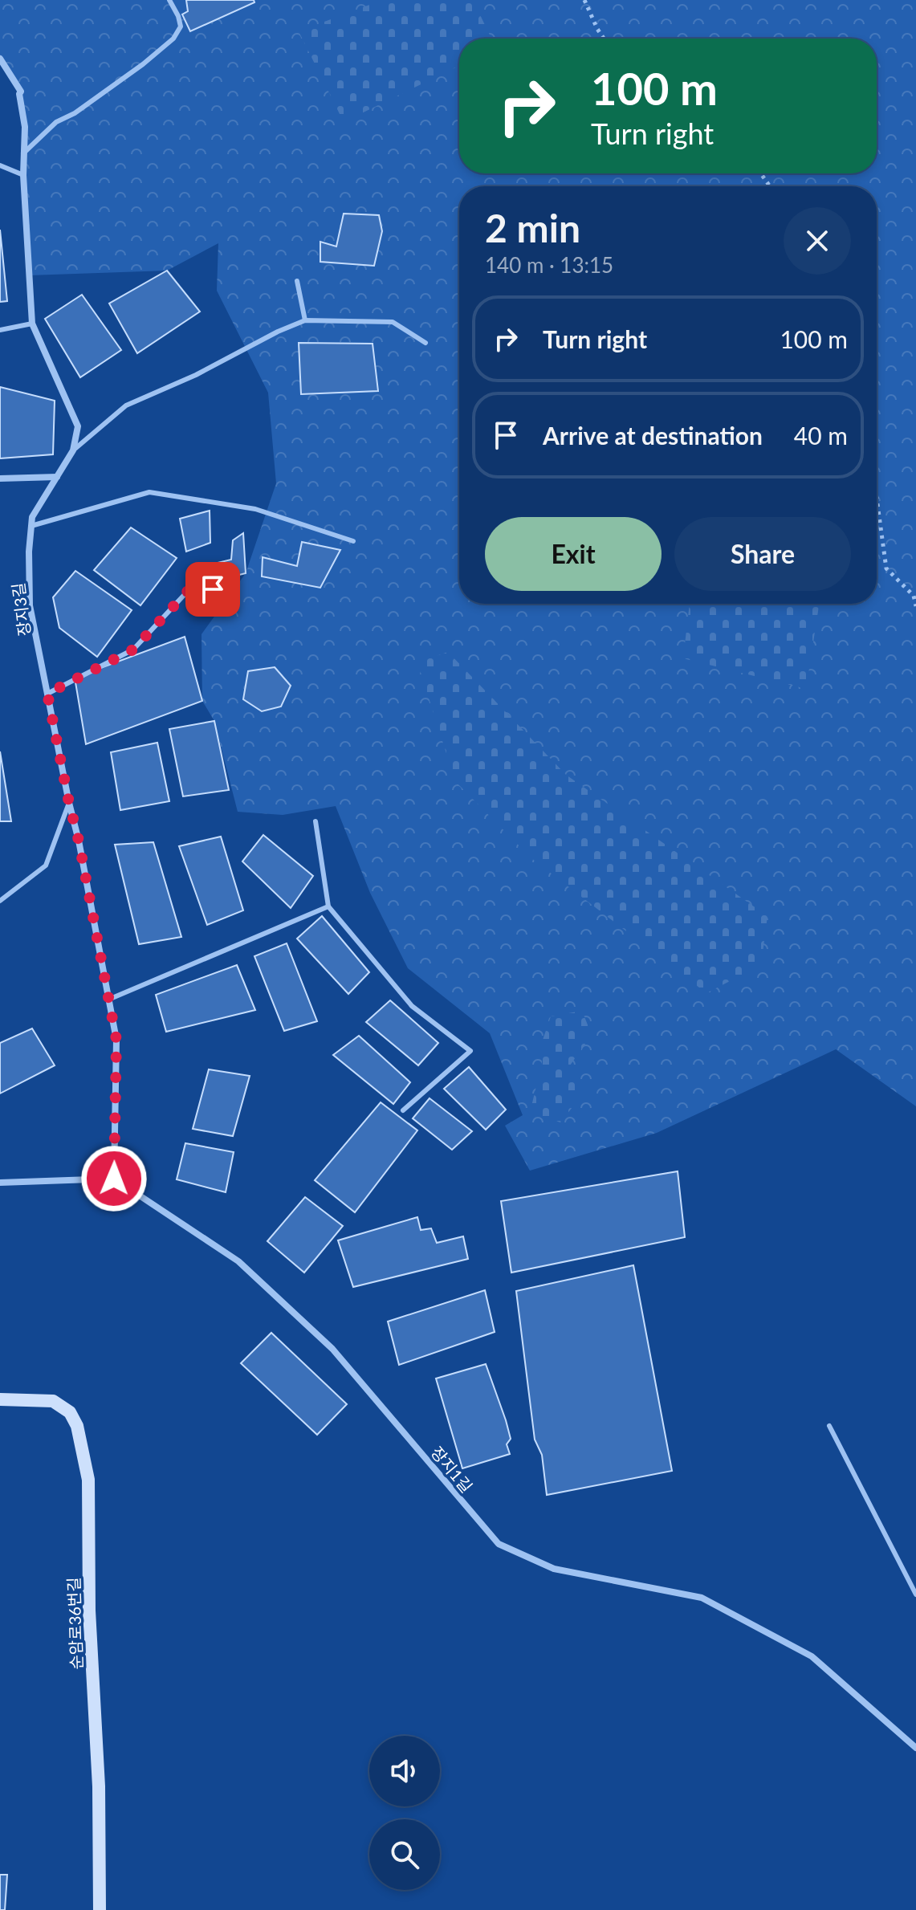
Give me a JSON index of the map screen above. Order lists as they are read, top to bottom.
{
  "streets": {
    "street": ["장지3길", "장지1길", "순암로36번길"]
  },
  "crossings": [
    ["장지3길", "장지1길"]
  ],
  "page": {
    "turn": ["100 m", "Turn right"],
    "heading": ["2 min", "140 m · 13:15"],
    "list": [
      {
        "name": "Turn right",
        "value": "100 m"
      },
      {
        "name": "Arrive at destination",
        "value": "40 m"
      }
    ],
    "buttons": ["Exit", "Share"]
  }
}
